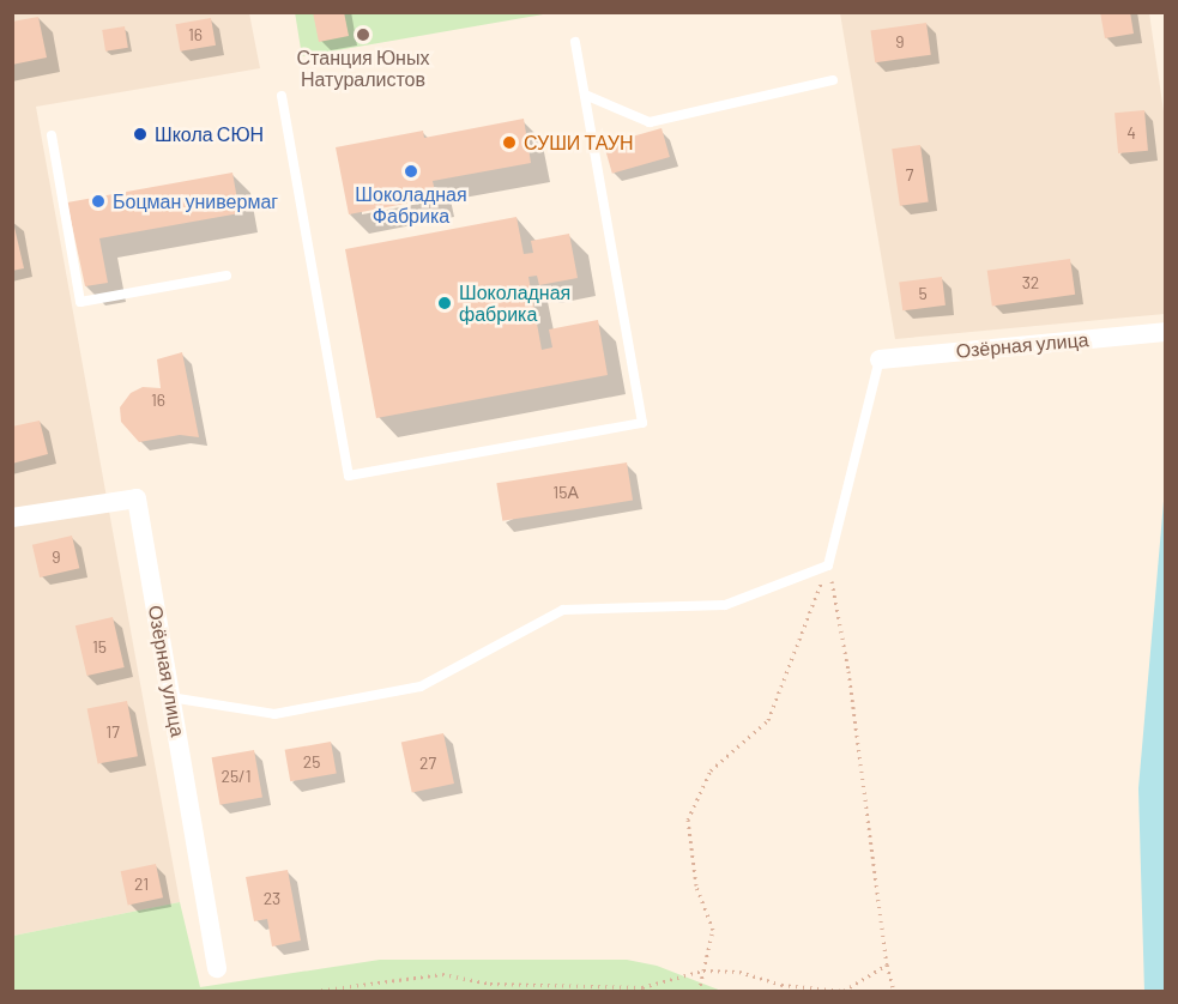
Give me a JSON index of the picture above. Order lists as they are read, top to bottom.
{
  "streets": {
    "street": ["Озёрная улица"]
  },
  "places": [
    "Станция Юных Натуралистов",
    "Школа СЮН",
    "СУШИ ТАУН",
    "Шоколадная Фабрика",
    "Боцман универмаг",
    "Шоколадная фабрика"
  ],
  "house_numbers": [
    "16",
    "9",
    "4",
    "7",
    "32",
    "5",
    "16",
    "15А",
    "9",
    "15",
    "17",
    "25",
    "27",
    "25/1",
    "21",
    "23"
  ]
}
